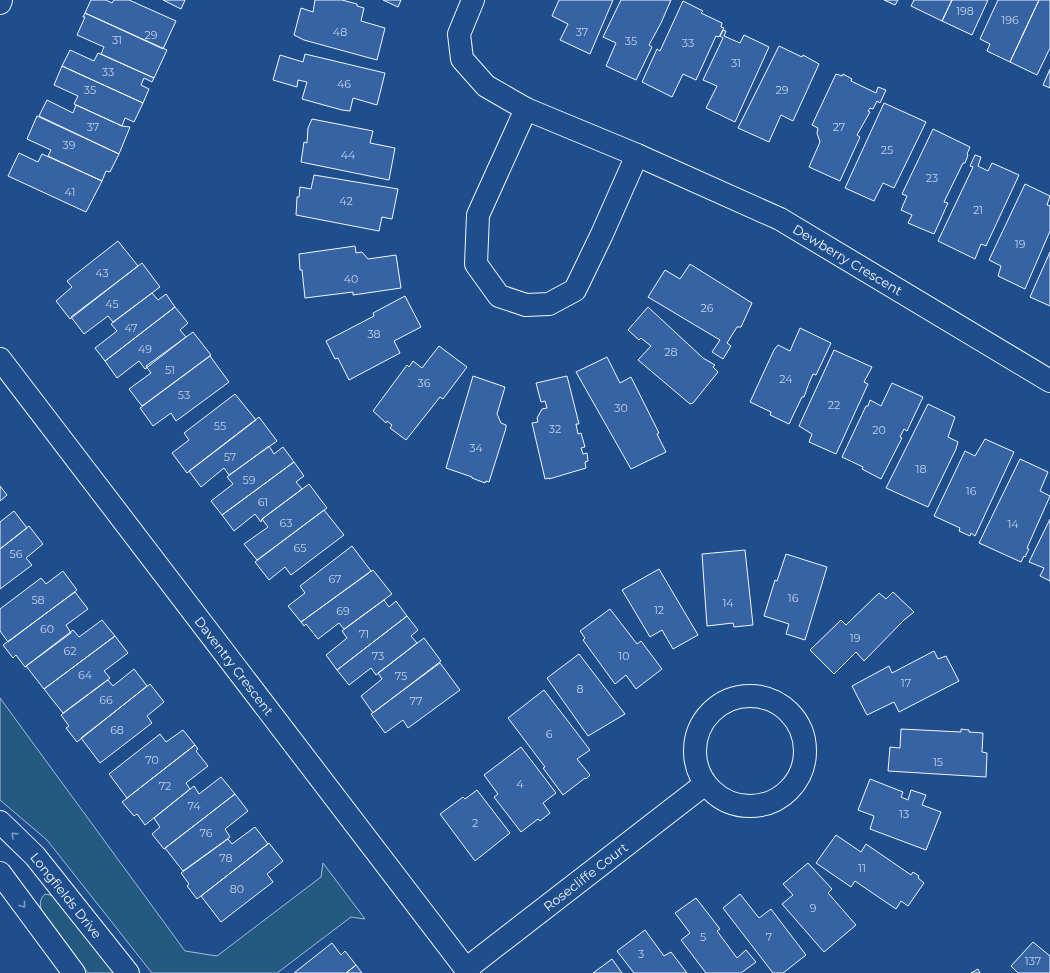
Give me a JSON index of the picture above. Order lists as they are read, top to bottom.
{
  "streets": {
    "street": [
      "Dewberry Crescent",
      "Daventry Crescent",
      "Rosecliffe Court",
      "Longfields Drive"
    ]
  },
  "crossings": [
    ["Daventry Crescent", "Rosecliffe Court"]
  ],
  "house_numbers": [
    "198",
    "196",
    "48",
    "37",
    "29",
    "31",
    "35",
    "33",
    "31",
    "33",
    "46",
    "35",
    "29",
    "37",
    "27",
    "39",
    "25",
    "44",
    "23",
    "41",
    "42",
    "21",
    "19",
    "43",
    "40",
    "45",
    "26",
    "47",
    "38",
    "49",
    "28",
    "51",
    "24",
    "36",
    "53",
    "22",
    "30",
    "55",
    "32",
    "20",
    "34",
    "57",
    "18",
    "59",
    "16",
    "61",
    "63",
    "14",
    "65",
    "56",
    "67",
    "16",
    "58",
    "14",
    "12",
    "69",
    "60",
    "71",
    "19",
    "62",
    "73",
    "10",
    "64",
    "75",
    "17",
    "8",
    "66",
    "77",
    "68",
    "6",
    "70",
    "15",
    "4",
    "72",
    "74",
    "13",
    "2",
    "76",
    "78",
    "11",
    "80",
    "9",
    "5",
    "7",
    "3",
    "137"
  ]
}
